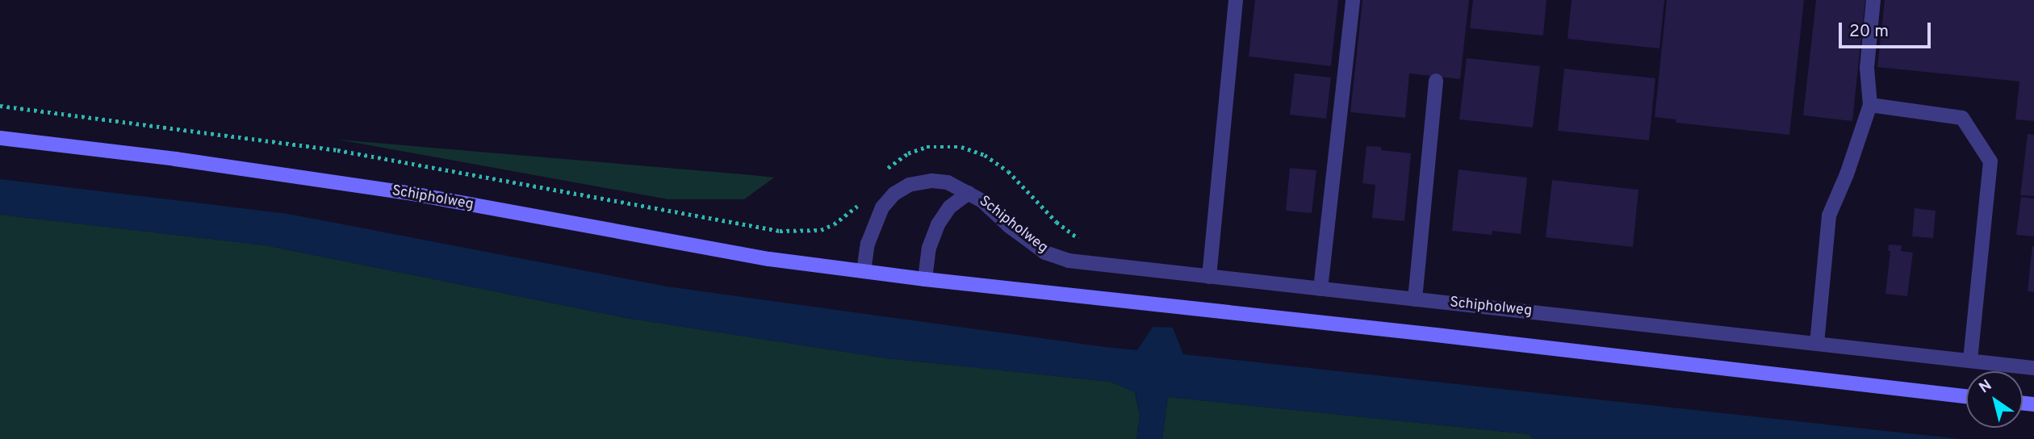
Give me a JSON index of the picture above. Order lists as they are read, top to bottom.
{
  "streets": {
    "main road": ["Schipholweg"]
  },
  "scale_bar": "20 m",
  "north": "top left"
}
